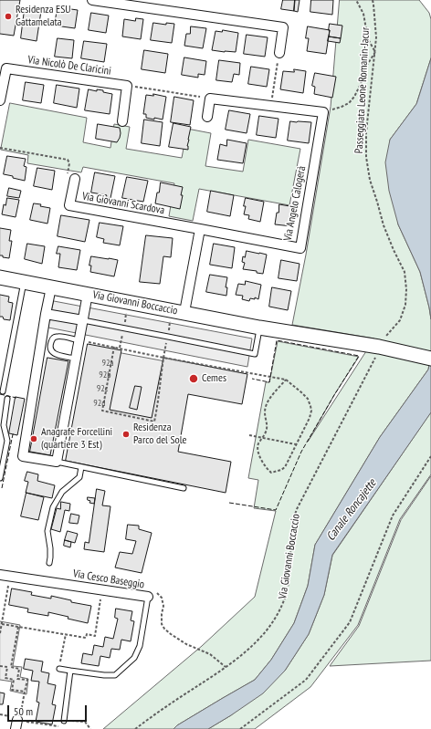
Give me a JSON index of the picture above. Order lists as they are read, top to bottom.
{
  "streets": {
    "street": [
      "Via Nicolò De Claricini",
      "Via Giovanni Scardova",
      "Via Angelo Calogerà",
      "Via Giovanni Boccaccio",
      "Via Cesco Baseggio"
    ],
    "path": ["Passeggiata Leone Romanin-Jacur"]
  },
  "crossings": [
    ["Passeggiata Leone Romanin-Jacur", "Via Giovanni Boccaccio"],
    ["Via Giovanni Scardova", "Via Angelo Calogerà"]
  ],
  "water": ["Canale Roncajette"],
  "places": [
    "Residenza ESU Gattamelata",
    "Cemes",
    "Residenza Parco del Sole",
    "Anagrafe Forcellini (quartiere 3 Est)"
  ],
  "house_numbers": [
    "92a",
    "92b",
    "92c",
    "92d"
  ],
  "scale_bar": "50 m"
}
